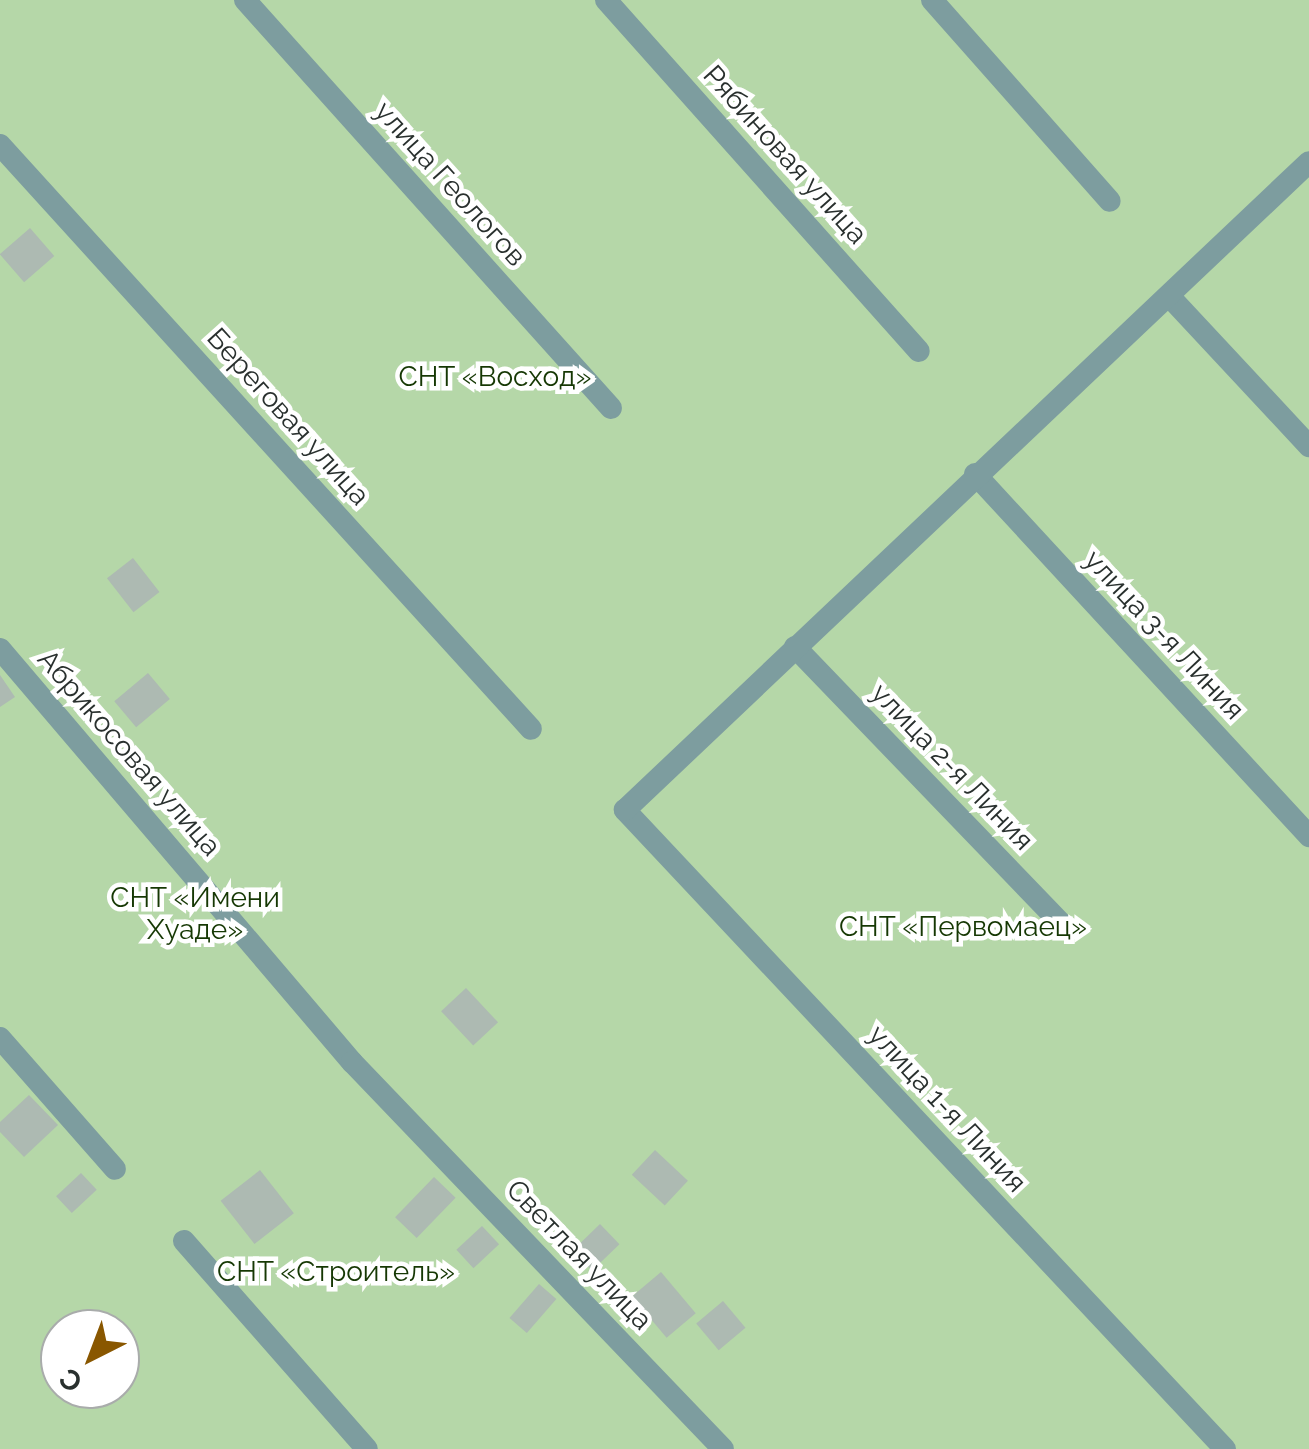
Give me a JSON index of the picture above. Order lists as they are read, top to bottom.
{
  "streets": {
    "street": [
      "Рябиновая улица",
      "улица Геологов",
      "Береговая улица",
      "улица 3-я Линия",
      "Абрикосовая улица",
      "улица 2-я Линия",
      "улица 1-я Линия",
      "Светлая улица"
    ]
  },
  "crossings": [
    ["Абрикосовая улица", "Светлая улица"],
    ["улица 2-я Линия", "улица 1-я Линия"]
  ],
  "parks": [
    "СНТ «Восход»",
    "СНТ «Имени Хуаде»",
    "СНТ «Первомаец»",
    "СНТ «Строитель»"
  ],
  "north": "bottom left"
}
